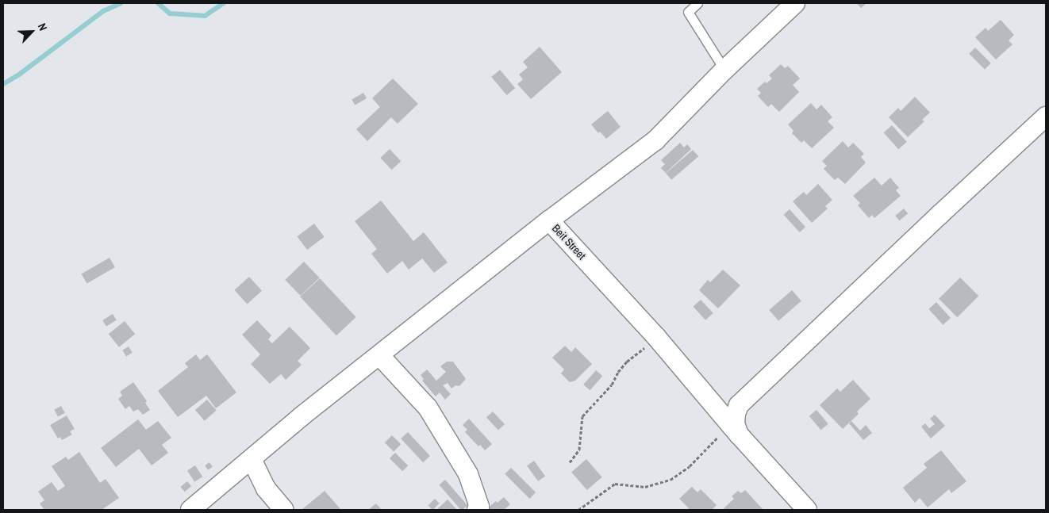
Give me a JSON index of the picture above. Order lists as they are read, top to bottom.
{
  "streets": {
    "street": ["Beit Street"]
  },
  "north": "top right"
}
